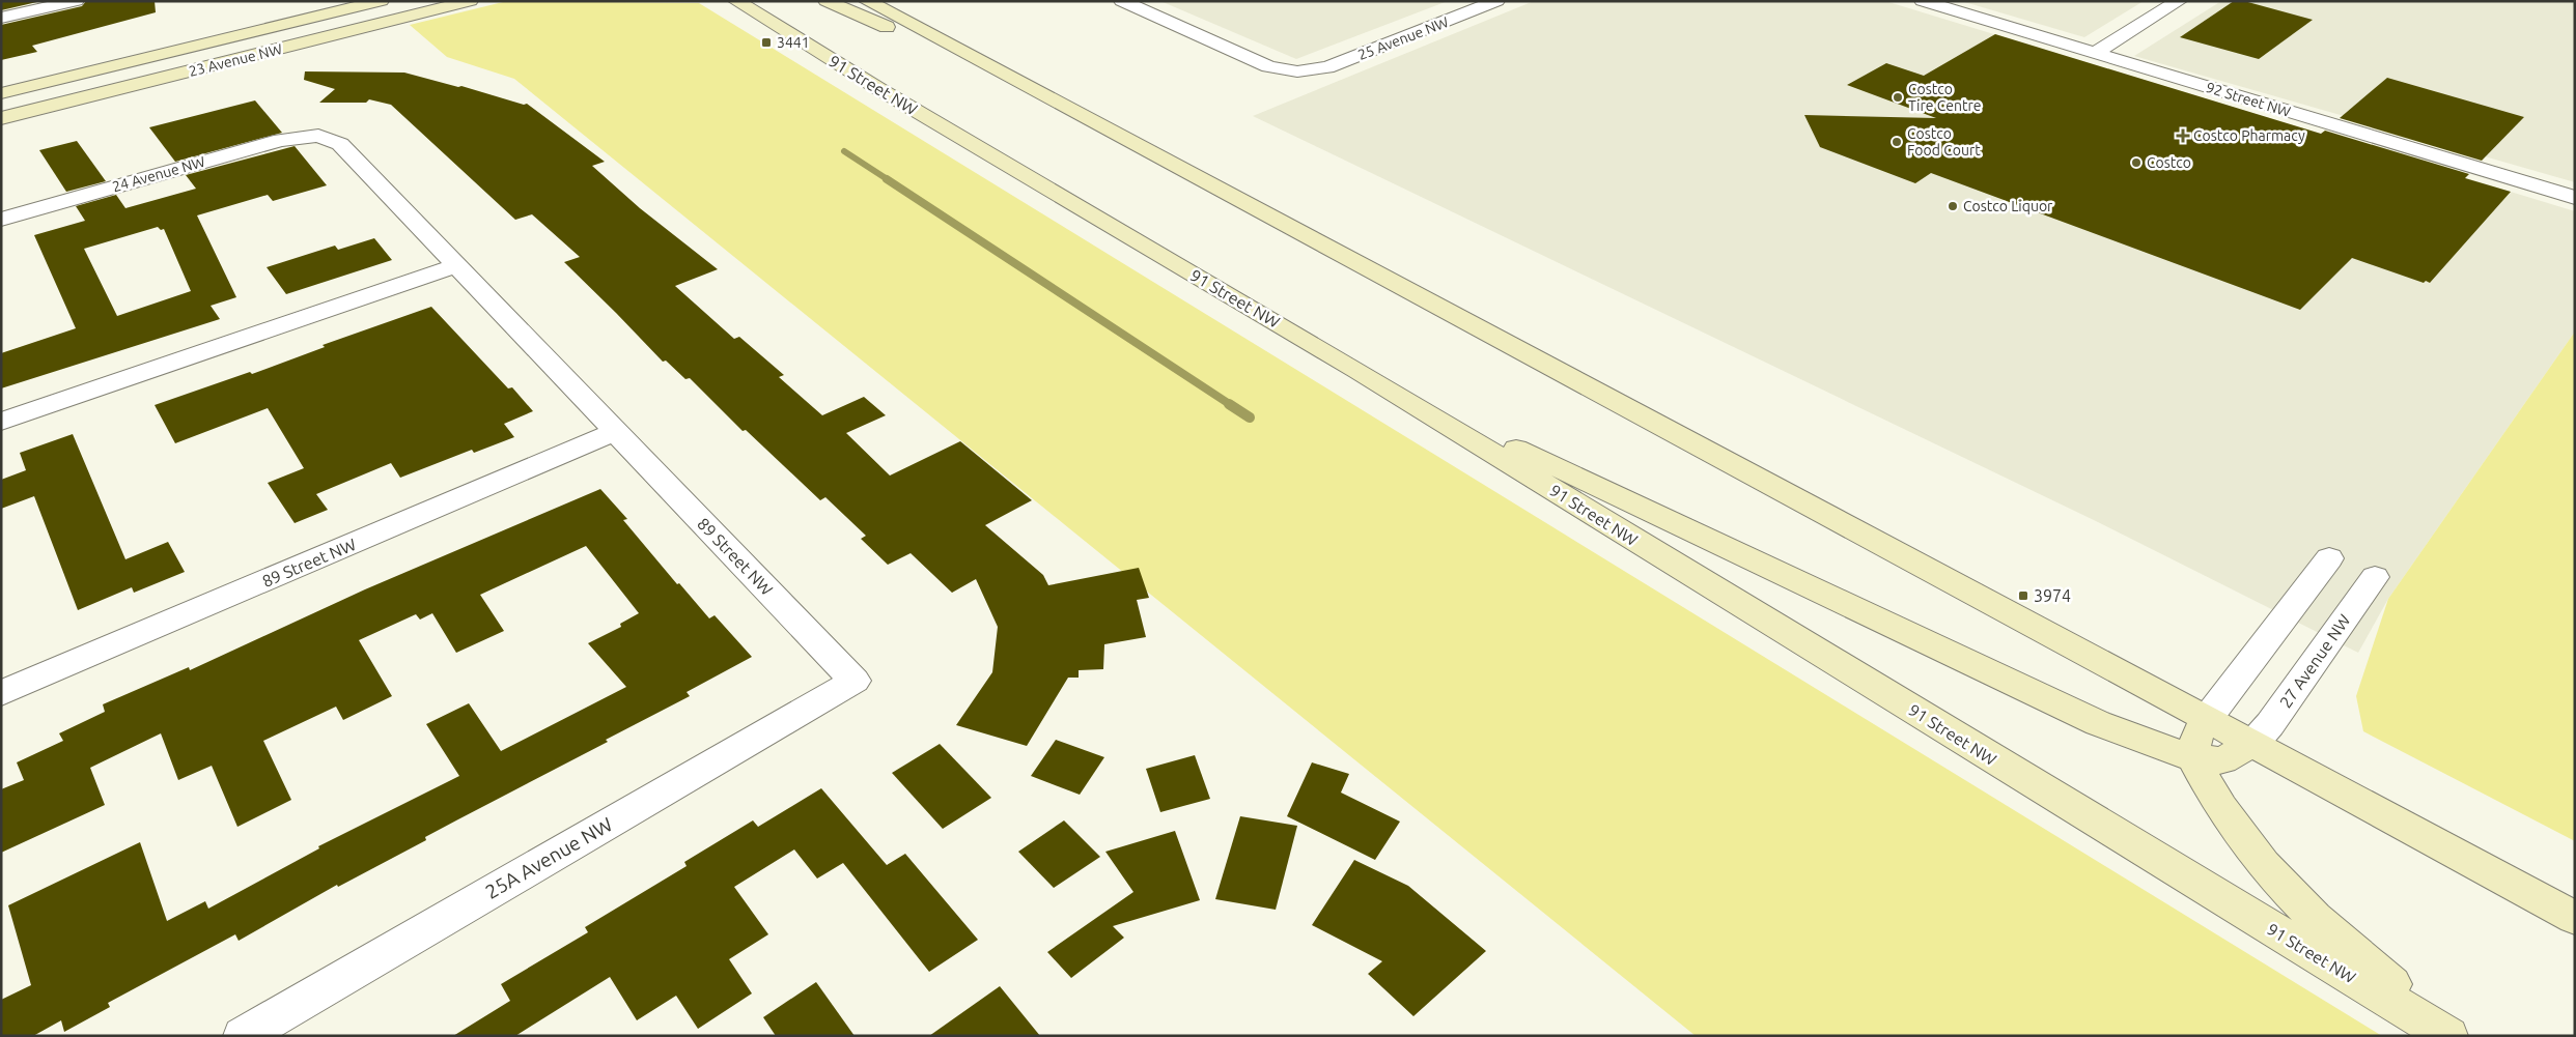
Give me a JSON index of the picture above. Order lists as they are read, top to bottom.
{
  "streets": {
    "main road": ["23 Avenue NW", "91 Street NW"],
    "street": [
      "25 Avenue NW",
      "92 Street NW",
      "24 Avenue NW",
      "89 Street NW",
      "27 Avenue NW",
      "25A Avenue NW"
    ]
  },
  "crossings": [
    ["24 Avenue NW", "89 Street NW"],
    ["89 Street NW", "25A Avenue NW"]
  ],
  "places": {
    "transit": ["3441", "3974"],
    "other": [
      "Costco Tire Centre",
      "Costco Food Court",
      "Costco",
      "Costco Liquor"
    ],
    "health": ["Costco Pharmacy"]
  }
}
